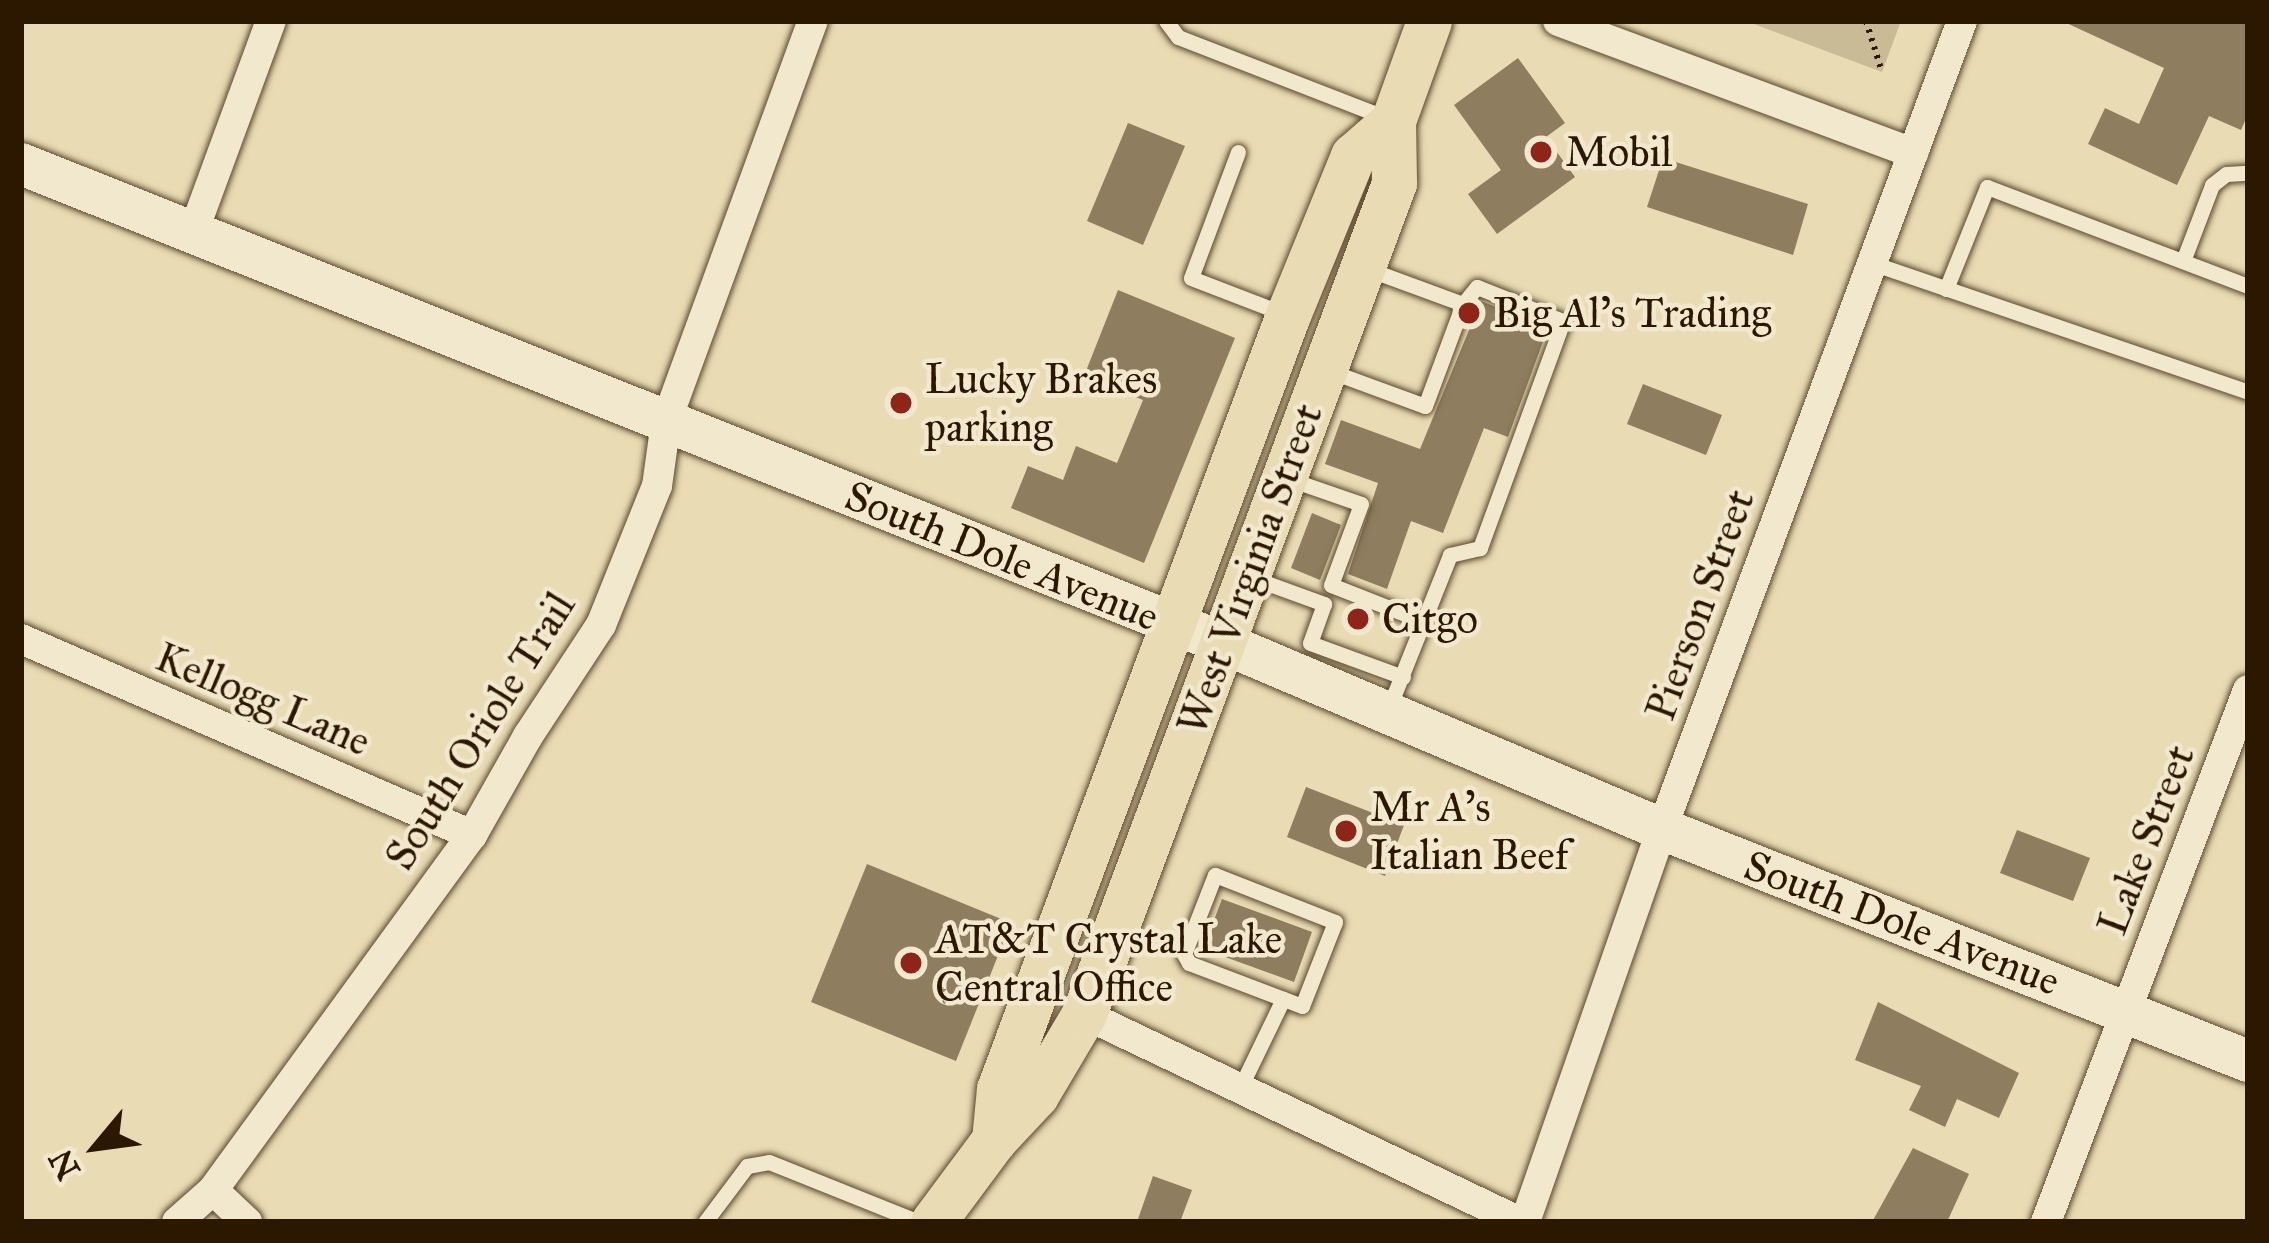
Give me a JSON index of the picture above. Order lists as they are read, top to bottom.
{
  "streets": {
    "main road": ["West Virginia Street"],
    "street": [
      "South Dole Avenue",
      "Pierson Street",
      "Kellogg Lane",
      "South Oriole Trail",
      "Lake Street"
    ]
  },
  "crossings": [
    ["South Dole Avenue", "West Virginia Street"],
    ["South Dole Avenue", "Pierson Street"],
    ["South Dole Avenue", "South Oriole Trail"],
    ["South Dole Avenue", "Lake Street"],
    ["Kellogg Lane", "South Oriole Trail"]
  ],
  "places": [
    "Mobil",
    "Big Al's Trading",
    "Lucky Brakes parking",
    "Citgo",
    "Mr A's Italian Beef",
    "AT&T Crystal Lake Central Office"
  ],
  "north": "bottom left"
}
